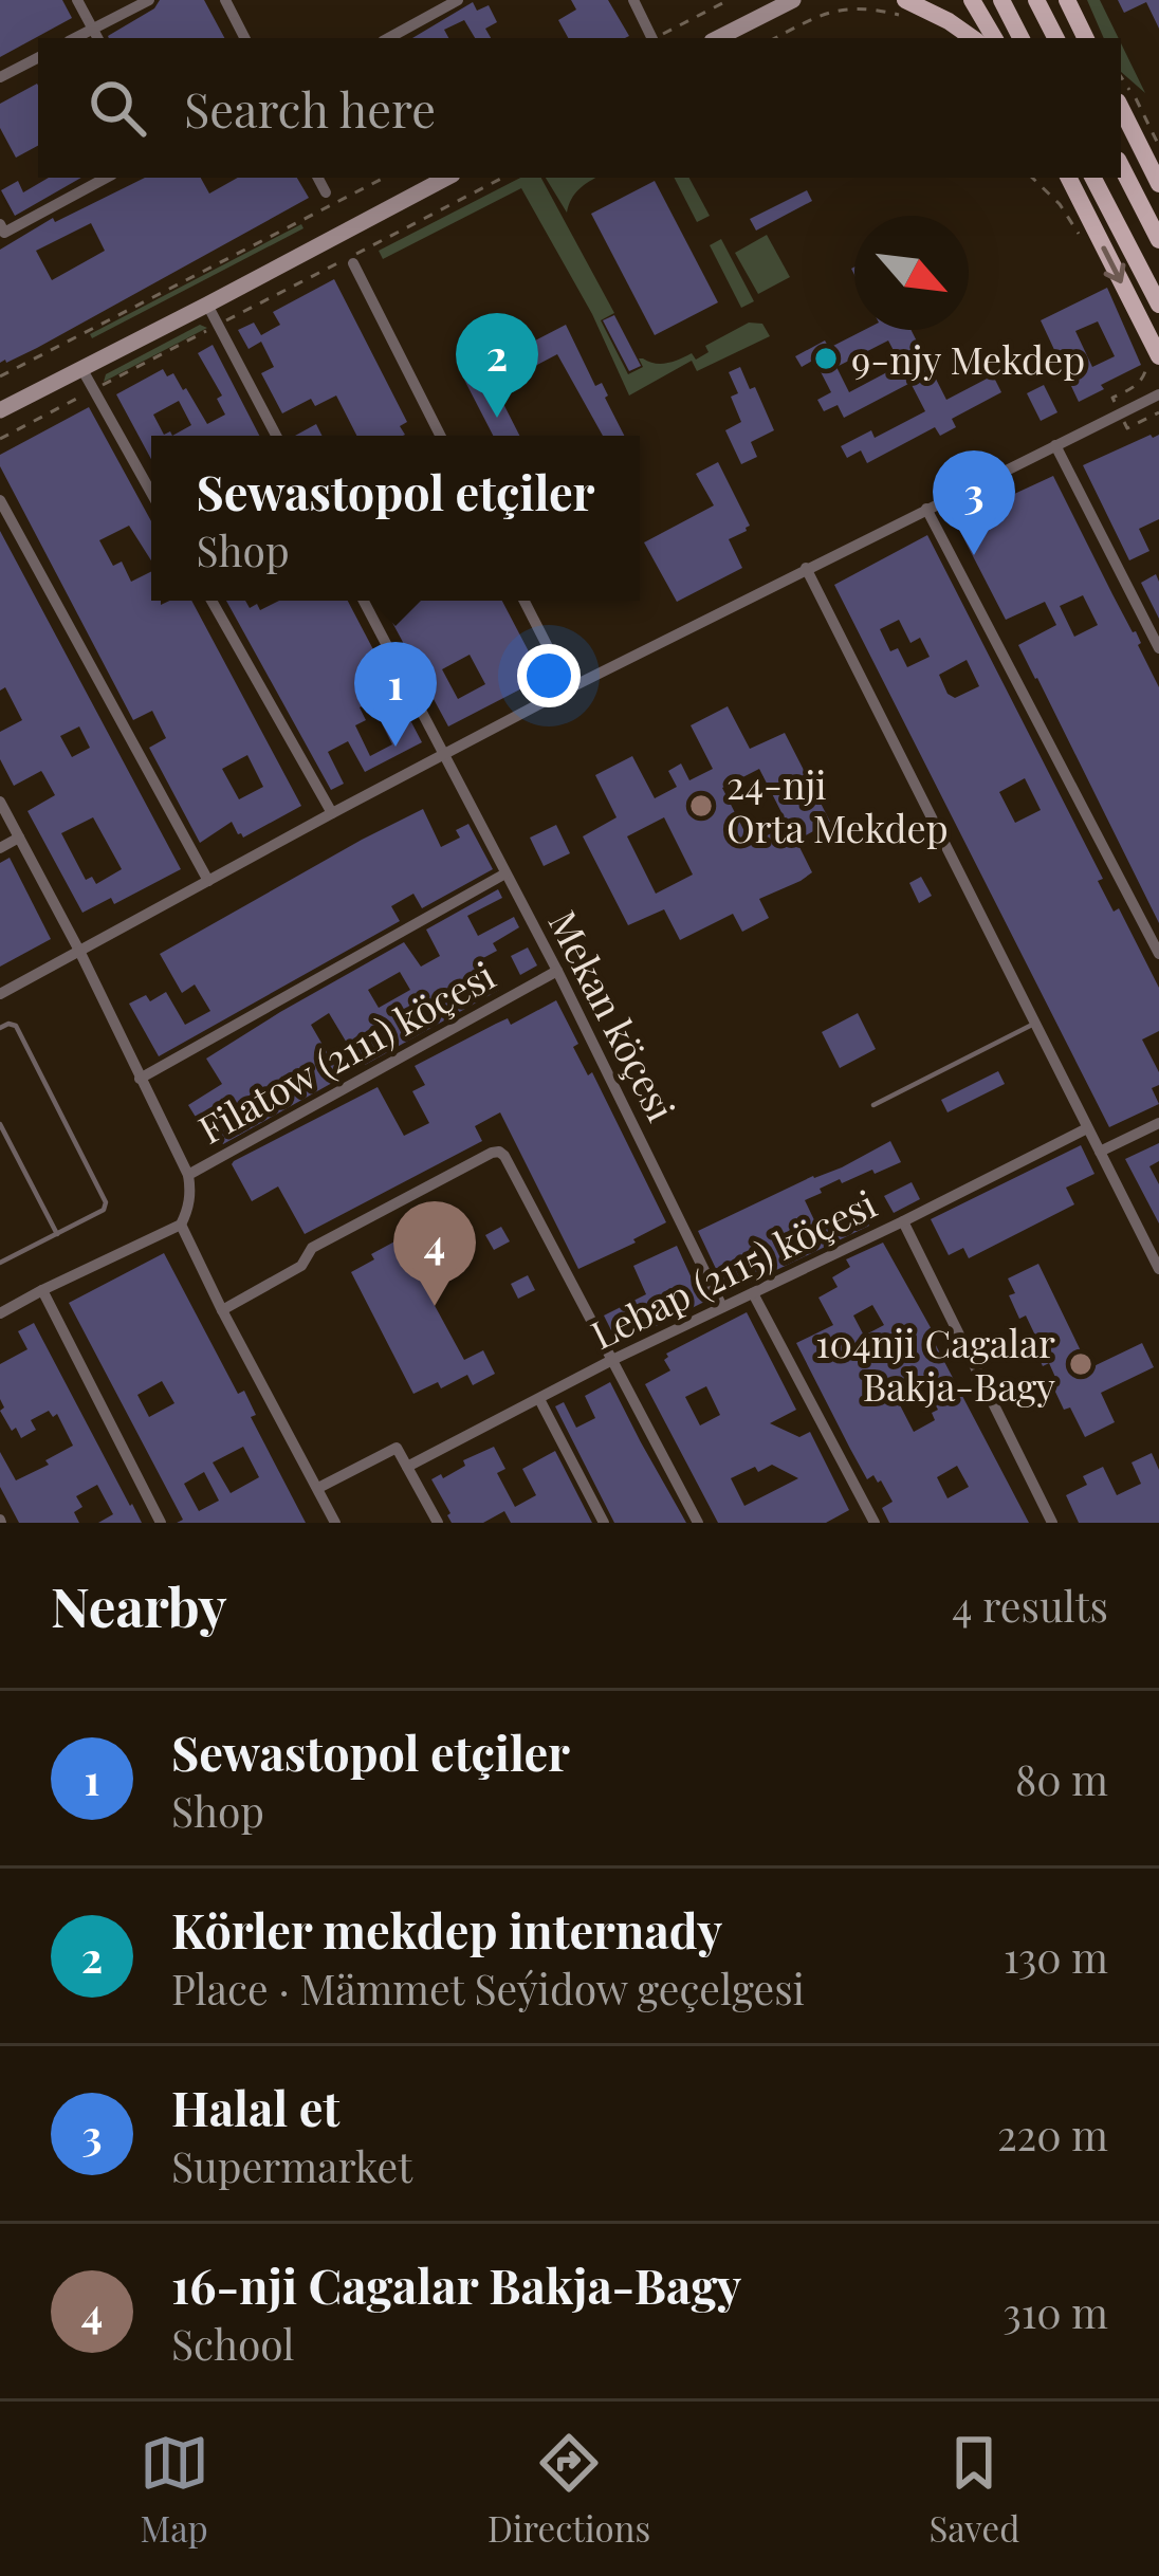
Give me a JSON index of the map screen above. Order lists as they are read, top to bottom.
{
  "streets": {
    "street": ["Mekan köçesi", "Filatow (2111) köçesi", "Lebap (2115) köçesi"]
  },
  "crossings": [
    ["Mekan köçesi", "Filatow (2111) köçesi"],
    ["Mekan köçesi", "Lebap (2115) köçesi"]
  ],
  "places": ["9-njy Mekdep", "24-nji Orta Mekdep", "104nji Cagalar Bakja-Bagy"],
  "north": "bottom right",
  "page": {
    "search": "Search here",
    "pins": [
      "2",
      "3",
      "1",
      "4"
    ],
    "popup": ["Sewastopol etçiler", "Shop"],
    "heading": ["Nearby", "4 results"],
    "list": [
      {
        "mark": "1",
        "name": "Sewastopol etçiler",
        "note": "Shop",
        "value": "80 m"
      },
      {
        "mark": "2",
        "name": "Körler mekdep internady",
        "note": "Place · Mämmet Seýidow geçelgesi",
        "value": "130 m"
      },
      {
        "mark": "3",
        "name": "Halal et",
        "note": "Supermarket",
        "value": "220 m"
      },
      {
        "mark": "4",
        "name": "16-nji Cagalar Bakja-Bagy",
        "note": "School",
        "value": "310 m"
      }
    ],
    "nav": ["Map", "Directions", "Saved"]
  }
}
